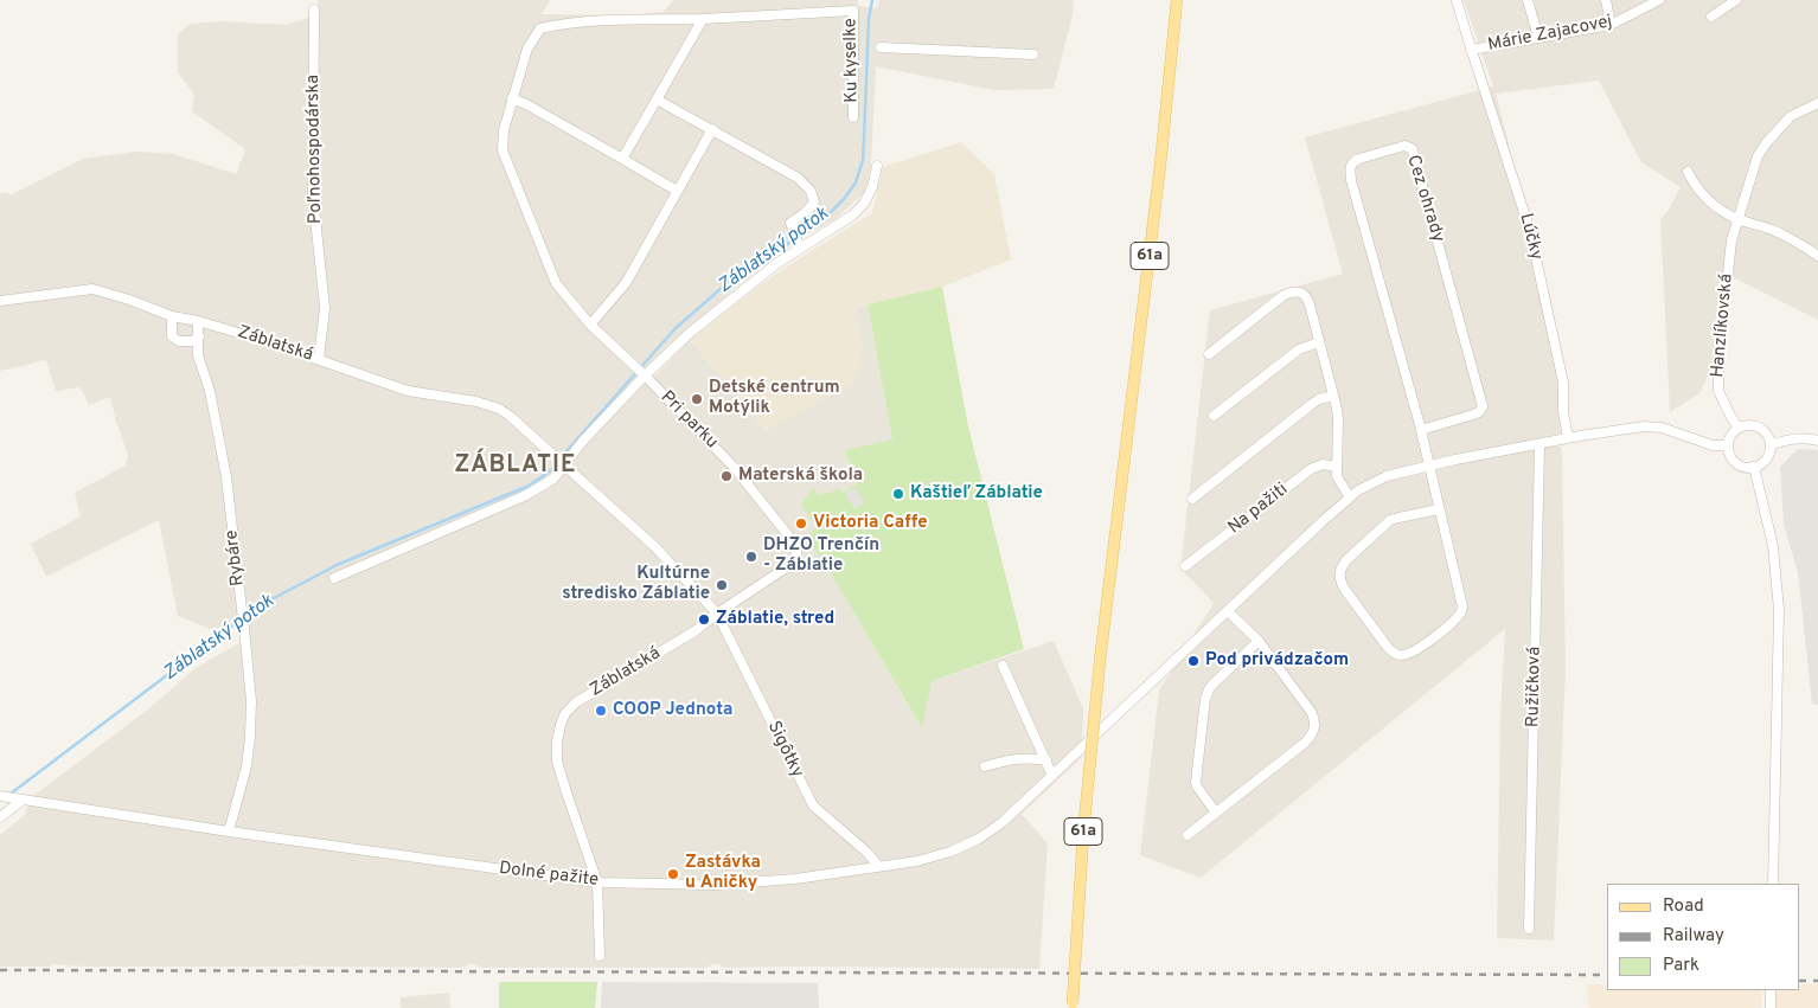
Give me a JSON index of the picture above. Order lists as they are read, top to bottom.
{
  "streets": {
    "main road": ["61a"],
    "street": [
      "Márie Zajacovej",
      "Ku kyselke",
      "Poľnohospodárska",
      "Cez ohrady",
      "Lúčky",
      "Hanzlíkovská",
      "Záblatská",
      "Pri parku",
      "Na pažiti",
      "Rybáre",
      "Ružičková",
      "Sigôtky",
      "Dolné pažite"
    ]
  },
  "crossings": [
    ["Márie Zajacovej", "Lúčky"],
    ["Ku kyselke", "Pri parku"],
    ["Poľnohospodárska", "Záblatská"],
    ["Cez ohrady", "Dolné pažite"],
    ["Lúčky", "Dolné pažite"],
    ["Hanzlíkovská", "Dolné pažite"],
    ["Záblatská", "Pri parku"],
    ["Záblatská", "Rybáre"],
    ["Záblatská", "Sigôtky"],
    ["Záblatská", "Dolné pažite"],
    ["Pri parku", "Sigôtky"],
    ["Rybáre", "Dolné pažite"],
    ["Ružičková", "Dolné pažite"],
    ["Sigôtky", "Dolné pažite"]
  ],
  "districts": ["ZÁBLATIE"],
  "water": ["Záblatský potok"],
  "places": [
    "Detské centrum Motýlik",
    "Materská škola",
    "Kaštieľ Záblatie",
    "Victoria Caffe",
    "DHZO Trenčín - Záblatie",
    "Kultúrne stredisko Záblatie",
    "Záblatie, stred",
    "Pod privádzačom",
    "COOP Jednota",
    "Zastávka u Aničky"
  ],
  "legend": ["Road", "Railway", "Park"]
}
